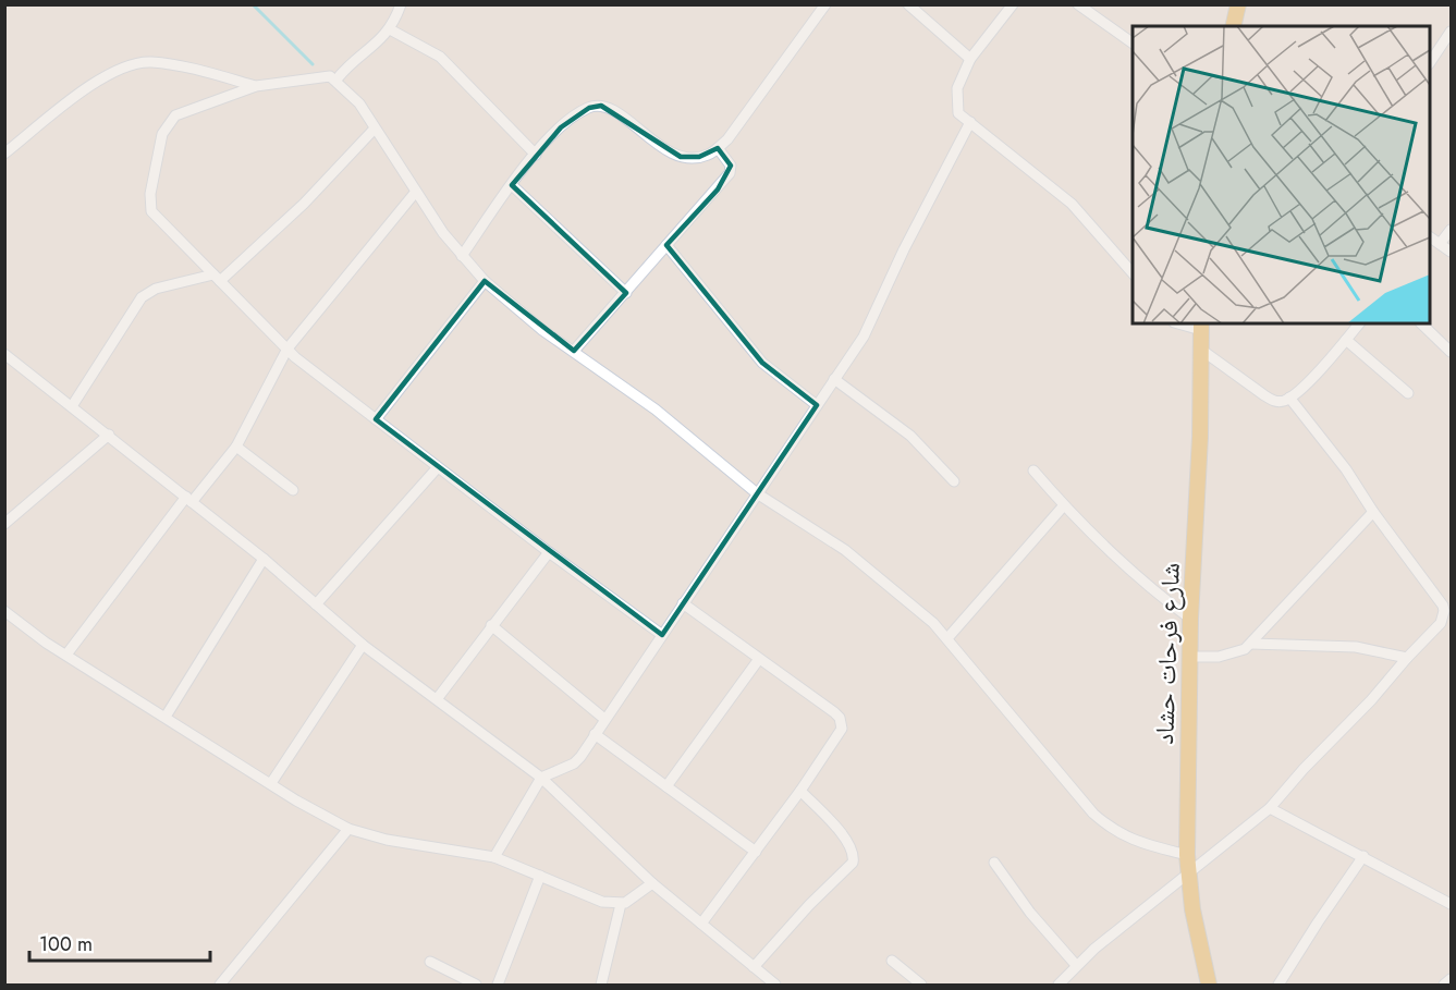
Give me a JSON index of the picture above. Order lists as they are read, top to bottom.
{
  "streets": {
    "main road": ["شارع فرحات حشاد"]
  },
  "scale_bar": "100 m"
}
